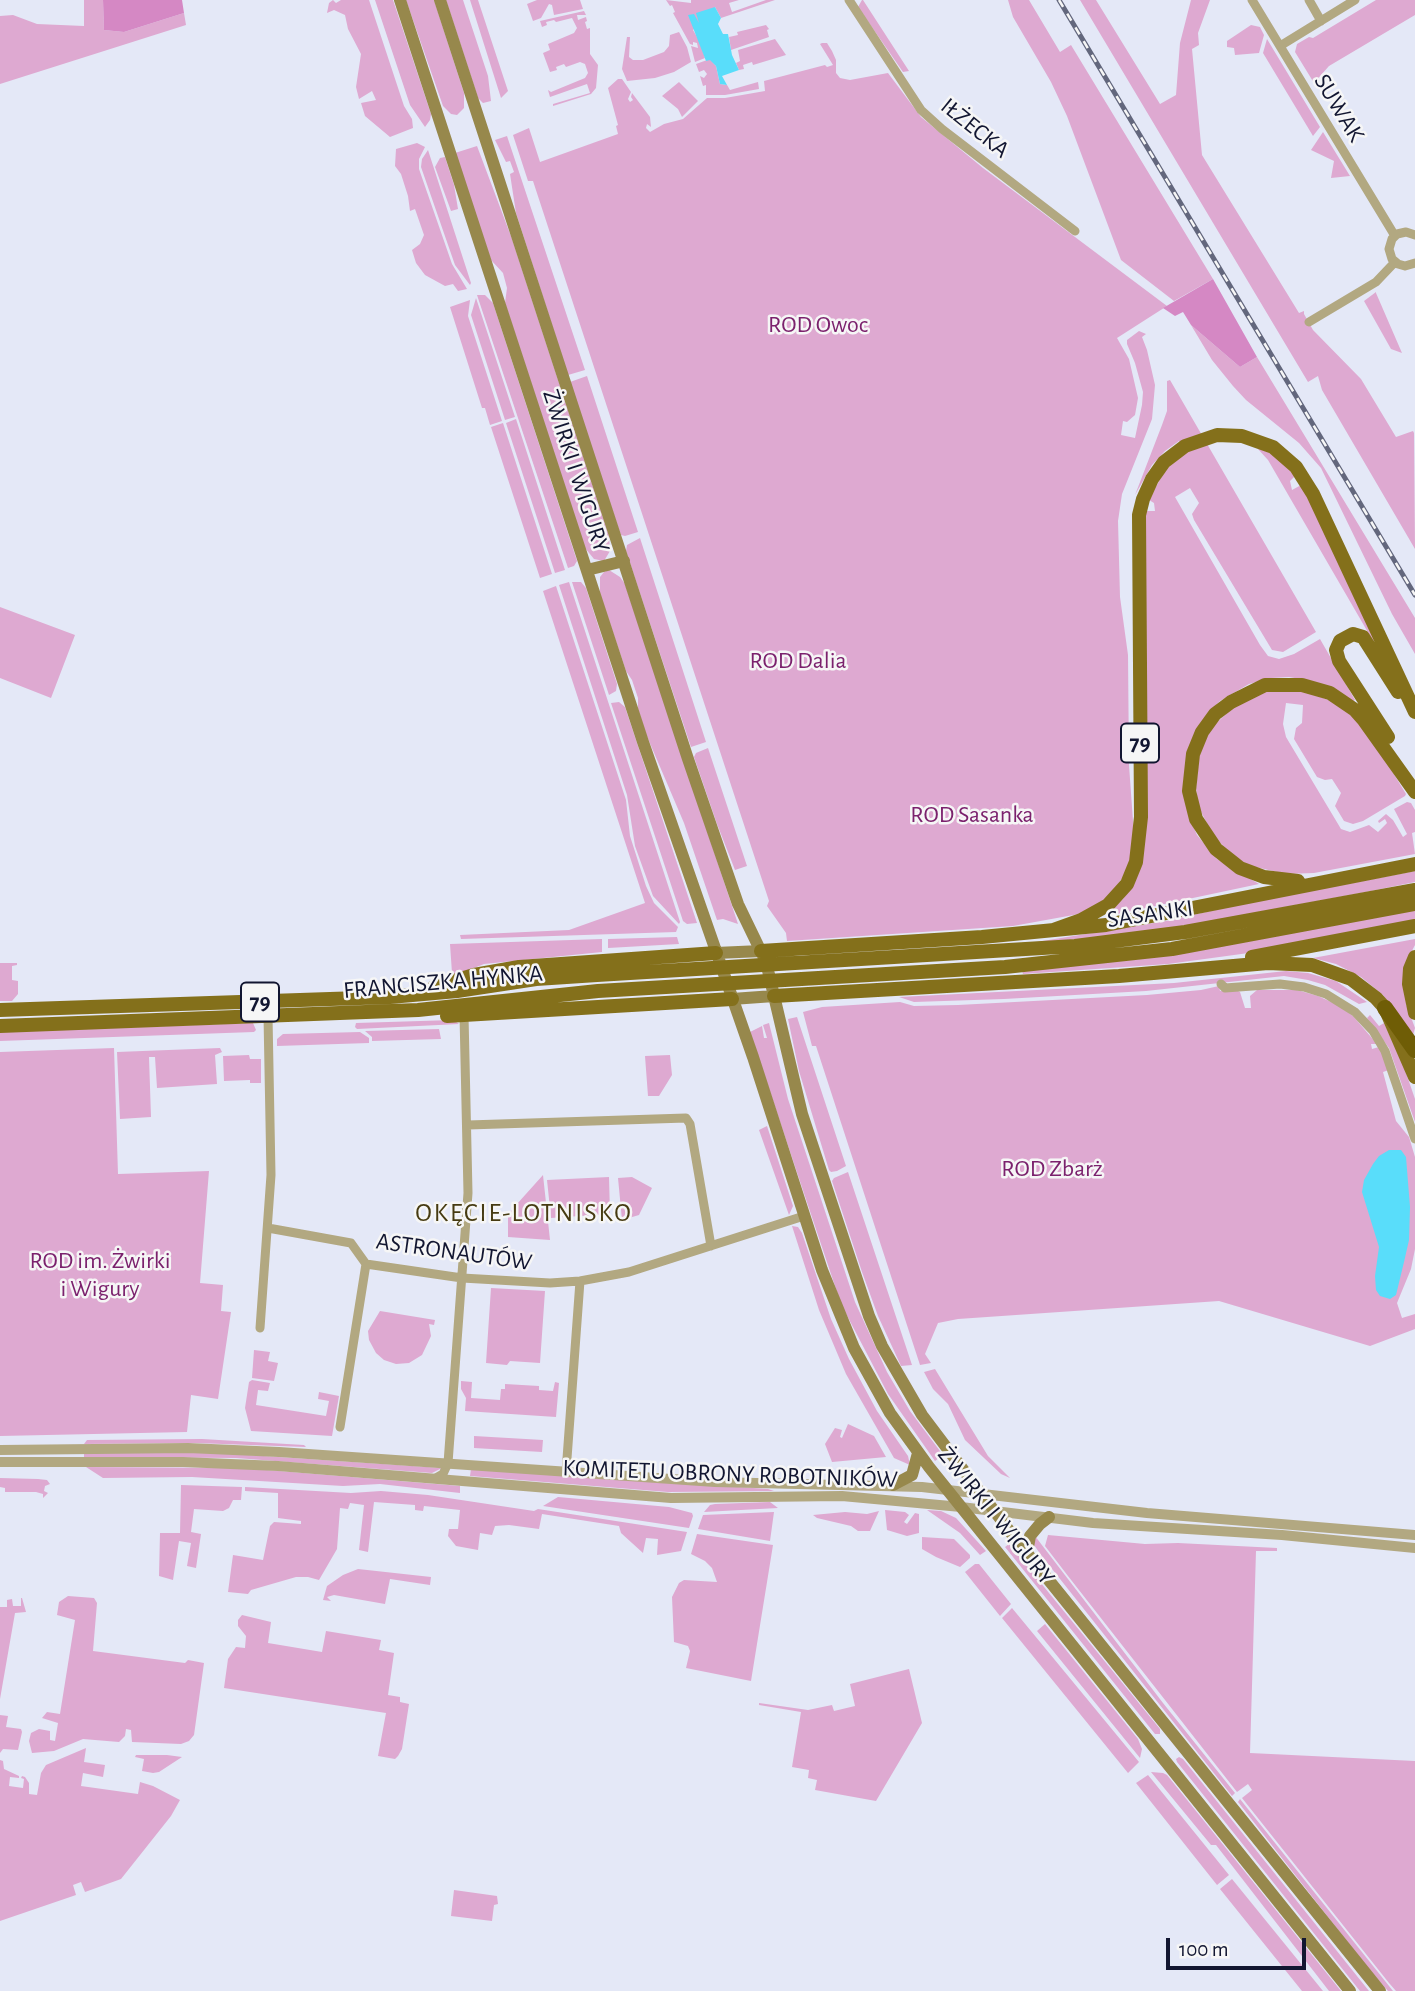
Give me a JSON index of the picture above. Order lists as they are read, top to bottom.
{
  "streets": {
    "highway": ["79"],
    "main road": ["ŻWIRKI I WIGURY", "SASANKI", "FRANCISZKA HYNKA"],
    "street": [
      "SUWAK",
      "IŁŻECKA",
      "ASTRONAUTÓW",
      "KOMITETU OBRONY ROBOTNIKÓW"
    ]
  },
  "crossings": [
    ["ŻWIRKI I WIGURY", "79"],
    ["ŻWIRKI I WIGURY", "ASTRONAUTÓW"],
    ["ŻWIRKI I WIGURY", "KOMITETU OBRONY ROBOTNIKÓW"],
    ["79", "FRANCISZKA HYNKA"],
    ["SASANKI", "FRANCISZKA HYNKA"]
  ],
  "districts": ["OKĘCIE-LOTNISKO"],
  "parks": [
    "ROD Owoc",
    "ROD Dalia",
    "ROD Sasanka",
    "ROD Zbarż",
    "ROD im. Żwirki i Wigury"
  ],
  "scale_bar": "100 m"
}
